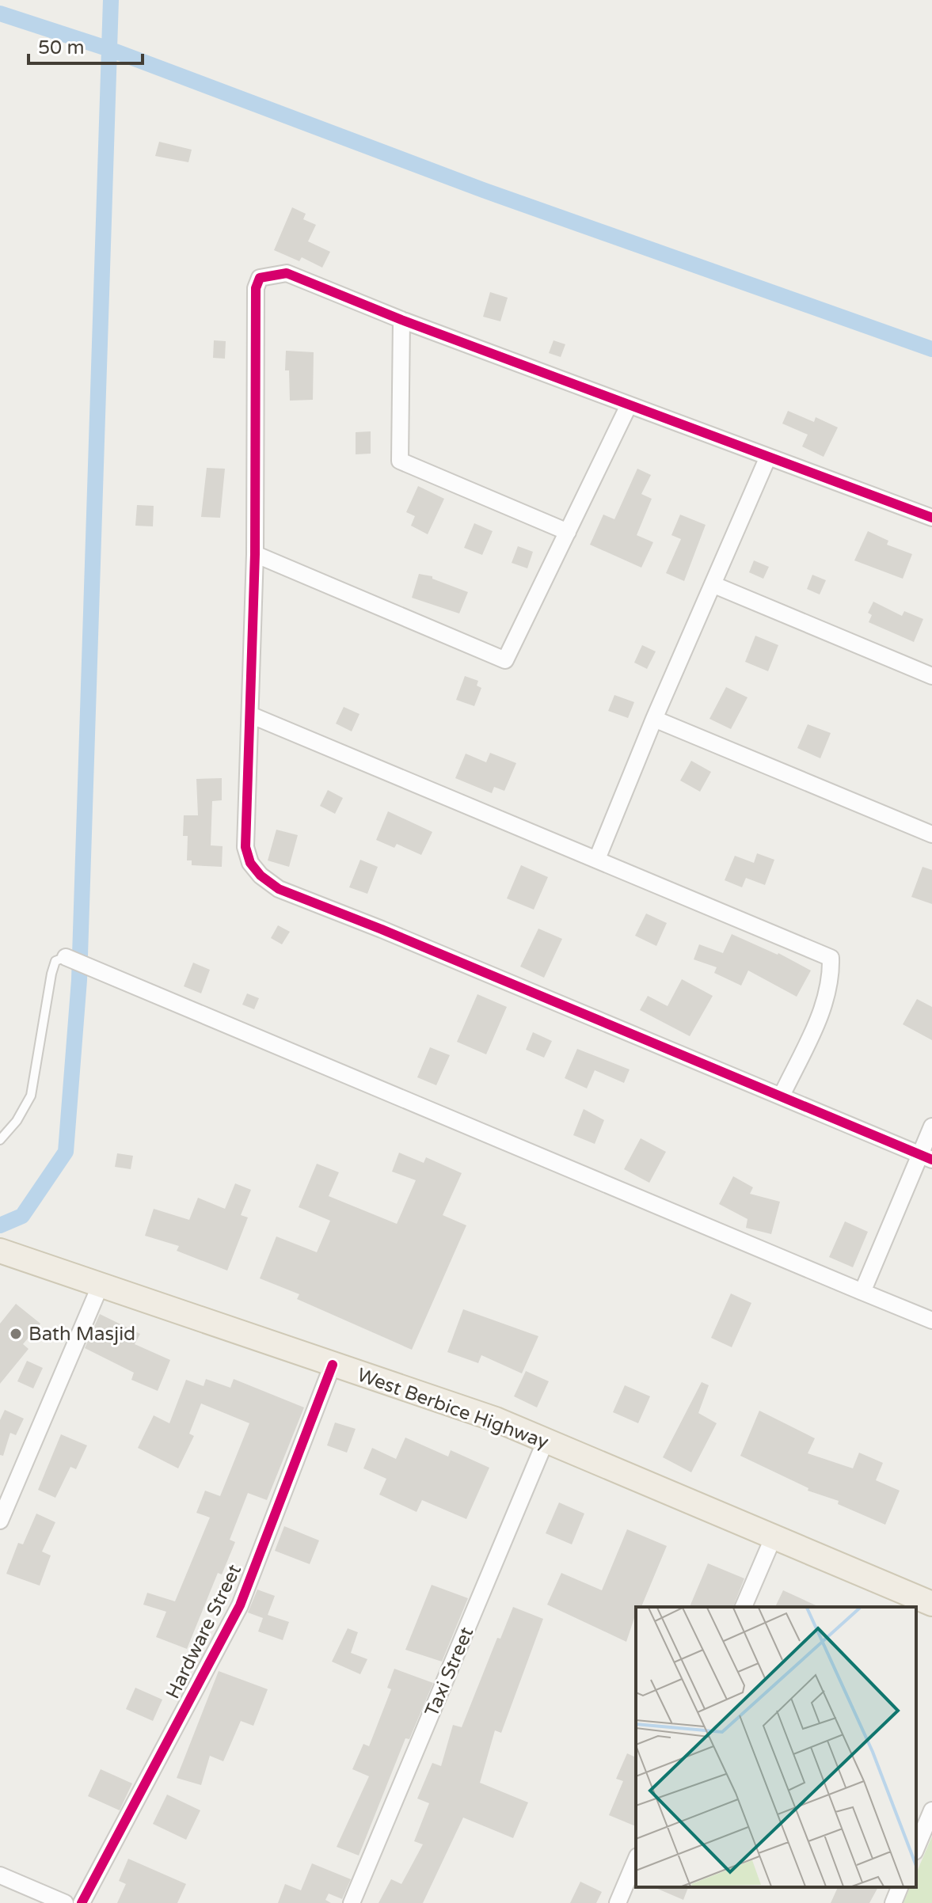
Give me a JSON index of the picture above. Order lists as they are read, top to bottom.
{
  "streets": {
    "main road": ["West Berbice Highway"],
    "street": ["Hardware Street", "Taxi Street"]
  },
  "crossings": [
    ["West Berbice Highway", "Hardware Street"],
    ["West Berbice Highway", "Taxi Street"]
  ],
  "places": ["Bath Masjid"],
  "scale_bar": "50 m"
}
